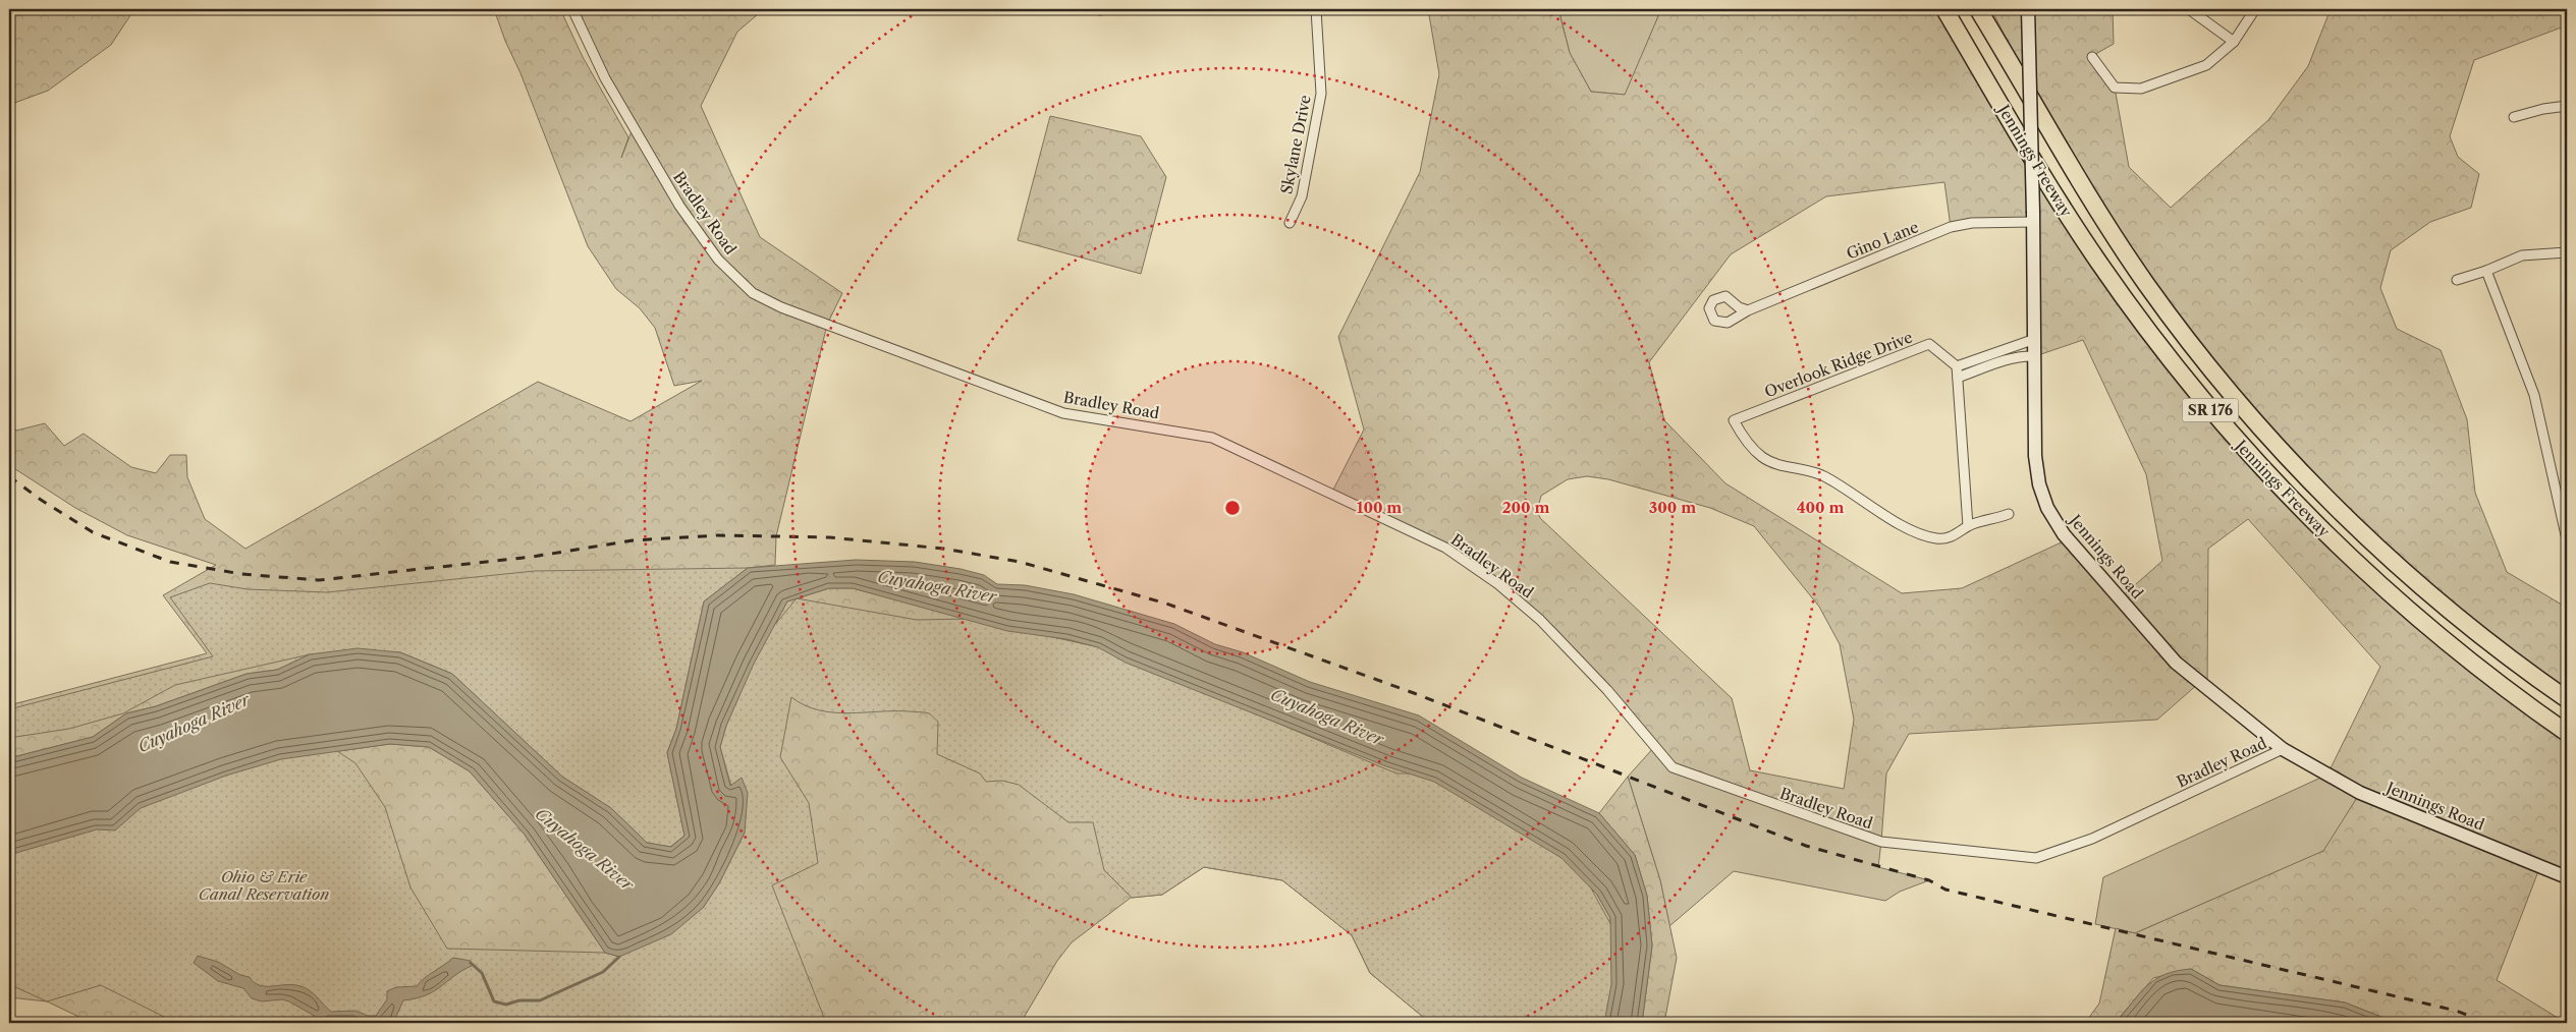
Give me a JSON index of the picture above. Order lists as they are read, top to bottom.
{
  "streets": {
    "highway": ["Jennings Freeway", "SR 176"],
    "street": [
      "Skylane Drive",
      "Bradley Road",
      "Gino Lane",
      "Overlook Ridge Drive",
      "Jennings Road"
    ]
  },
  "crossings": [
    ["Bradley Road", "Jennings Road"],
    ["Gino Lane", "Jennings Road"]
  ],
  "water": ["Cuyahoga River"],
  "parks": ["Ohio & Erie Canal Reservation"],
  "rings": [
    "100 m",
    "200 m",
    "300 m",
    "400 m"
  ]
}
